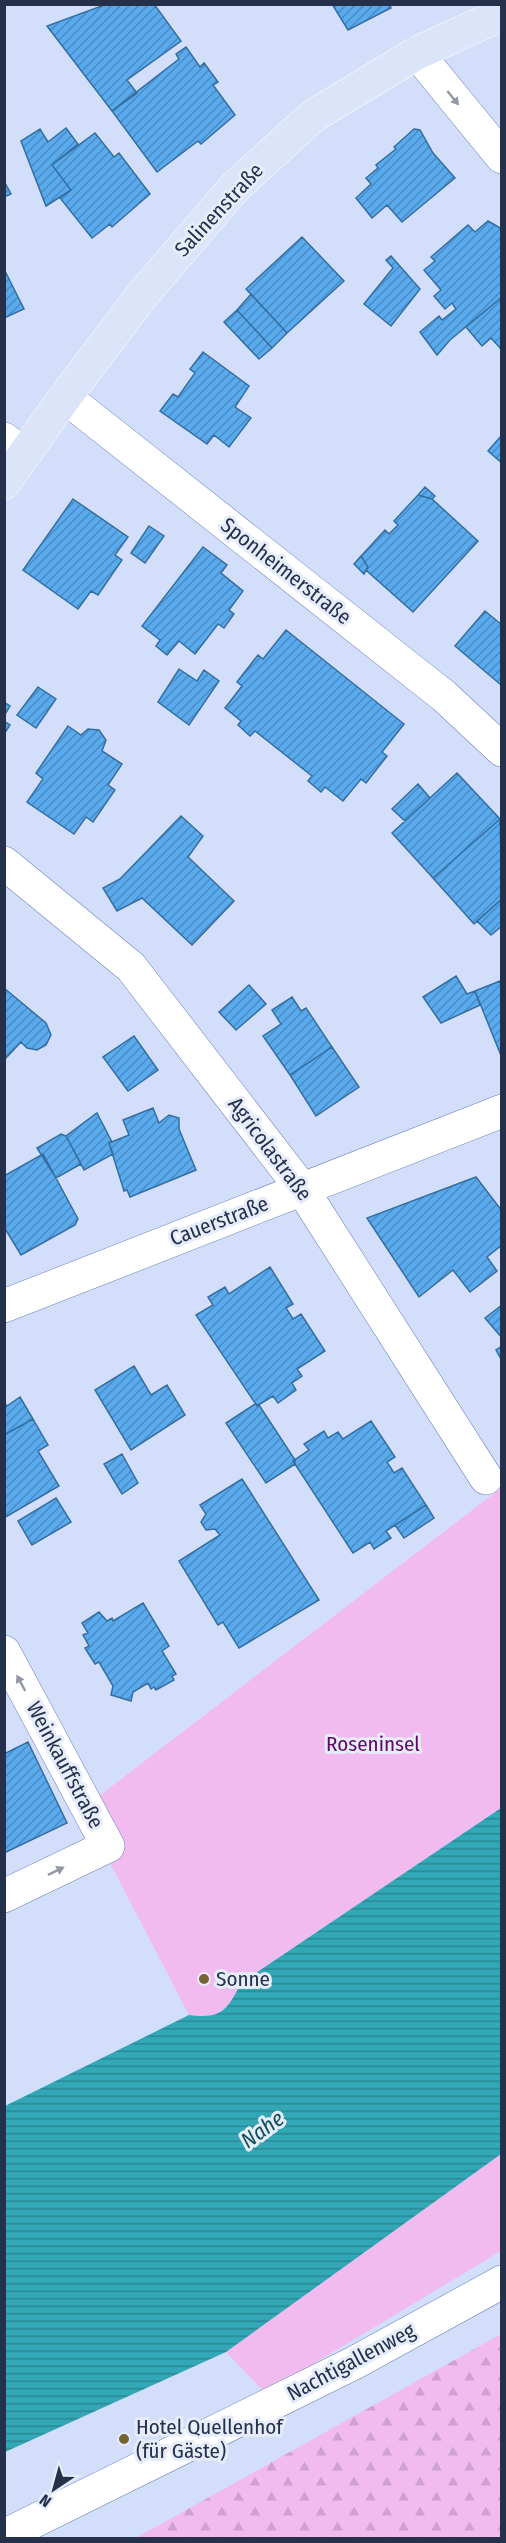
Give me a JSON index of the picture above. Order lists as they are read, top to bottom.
{
  "streets": {
    "main road": ["Salinenstraße"],
    "street": [
      "Sponheimerstraße",
      "Agricolastraße",
      "Cauerstraße",
      "Weinkauffstraße",
      "Nachtigallenweg"
    ]
  },
  "crossings": [
    ["Salinenstraße", "Sponheimerstraße"],
    ["Agricolastraße", "Cauerstraße"]
  ],
  "water": ["Nahe"],
  "parks": ["Roseninsel"],
  "places": ["Sonne", "Hotel Quellenhof (für Gäste)"],
  "north": "bottom left"
}
